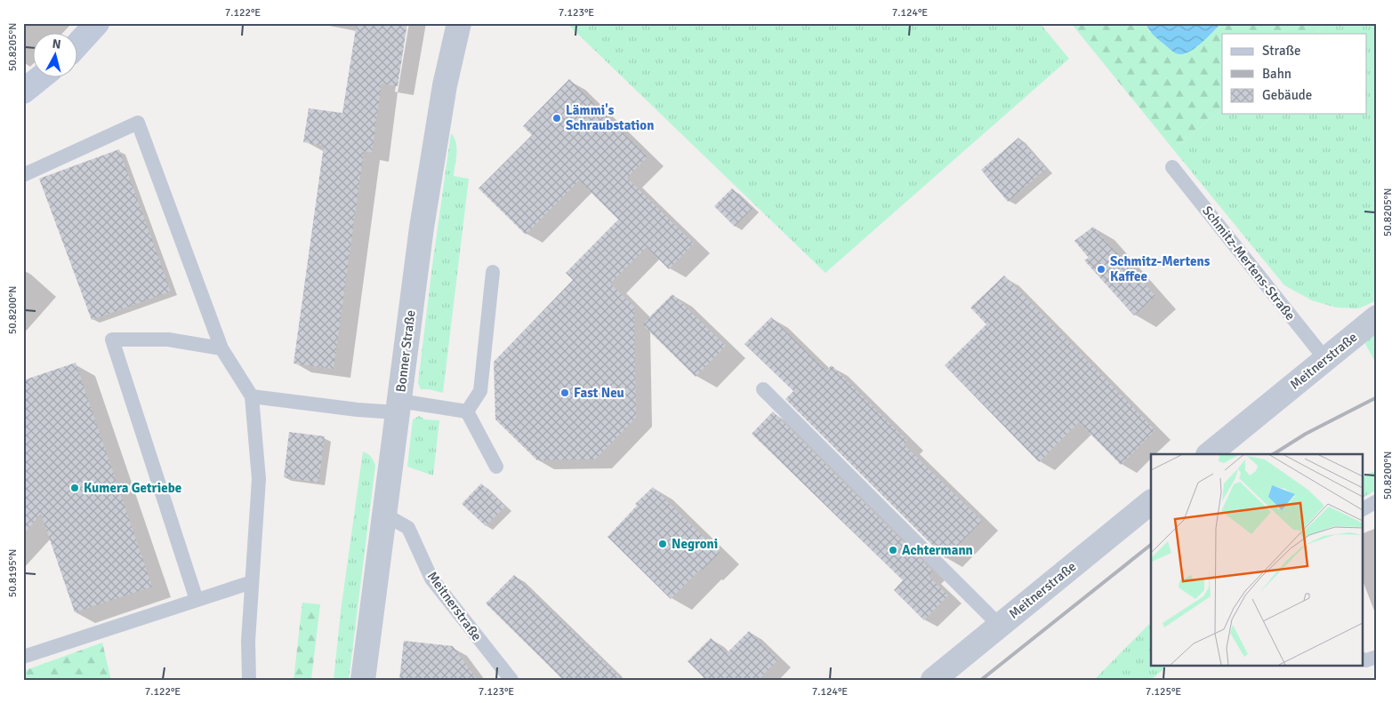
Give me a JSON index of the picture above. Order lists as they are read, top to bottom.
{
  "streets": {
    "street": ["Bonner Straße", "Meitnerstraße"],
    "lane": ["Schmitz-Mertens-Straße"]
  },
  "crossings": [
    ["Schmitz-Mertens-Straße", "Meitnerstraße"],
    ["Bonner Straße", "Meitnerstraße"]
  ],
  "places": [
    "Lämmi's Schraubstation",
    "Schmitz-Mertens Kaffee",
    "Fast Neu",
    "Kumera Getriebe",
    "Negroni",
    "Achtermann"
  ],
  "legend": ["Straße", "Bahn", "Gebäude"],
  "north": "top",
  "coordinates": [
    "7.122°E",
    "7.123°E",
    "7.124°E",
    "50.8205°N",
    "50.8200°N",
    "50.8195°N",
    "7.125°E"
  ]
}
